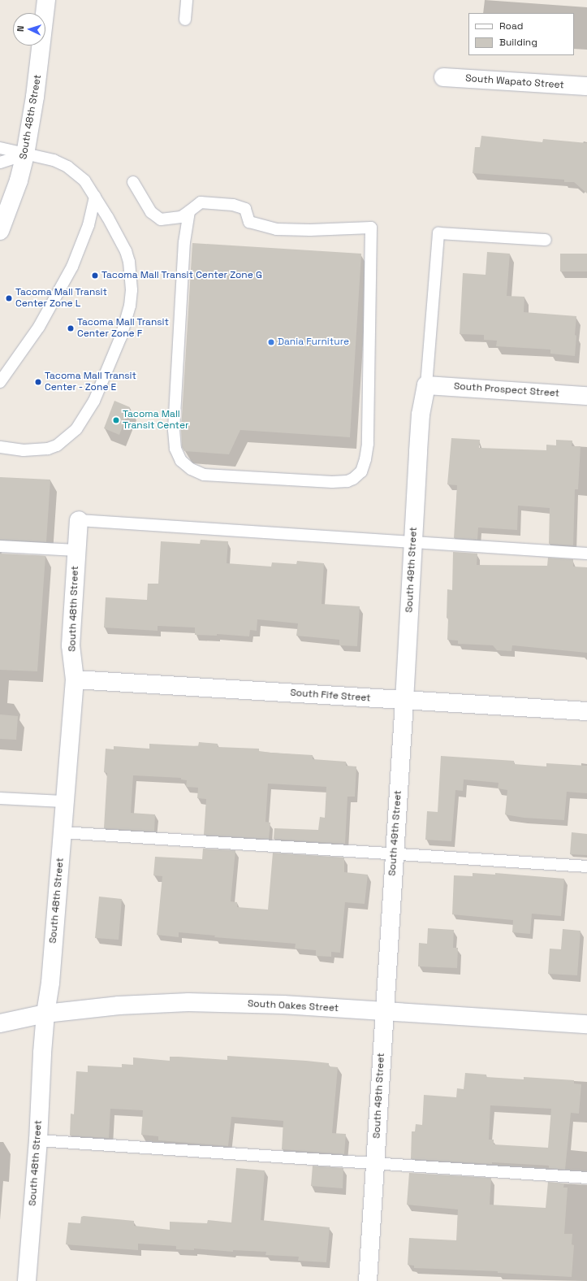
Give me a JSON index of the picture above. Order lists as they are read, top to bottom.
{
  "streets": {
    "street": [
      "South Wapato Street",
      "South 48th Street",
      "South Prospect Street",
      "South 49th Street",
      "South Fife Street",
      "South Oakes Street"
    ]
  },
  "crossings": [
    ["South 48th Street", "South Fife Street"],
    ["South 48th Street", "South Oakes Street"],
    ["South Prospect Street", "South 49th Street"],
    ["South 49th Street", "South Fife Street"],
    ["South 49th Street", "South Oakes Street"]
  ],
  "places": [
    "Tacoma Mall Transit Center Zone G",
    "Tacoma Mall Transit Center Zone L",
    "Tacoma Mall Transit Center Zone F",
    "Dania Furniture",
    "Tacoma Mall Transit Center - Zone E",
    "Tacoma Mall Transit Center"
  ],
  "legend": ["Road", "Building"],
  "north": "left"
}
